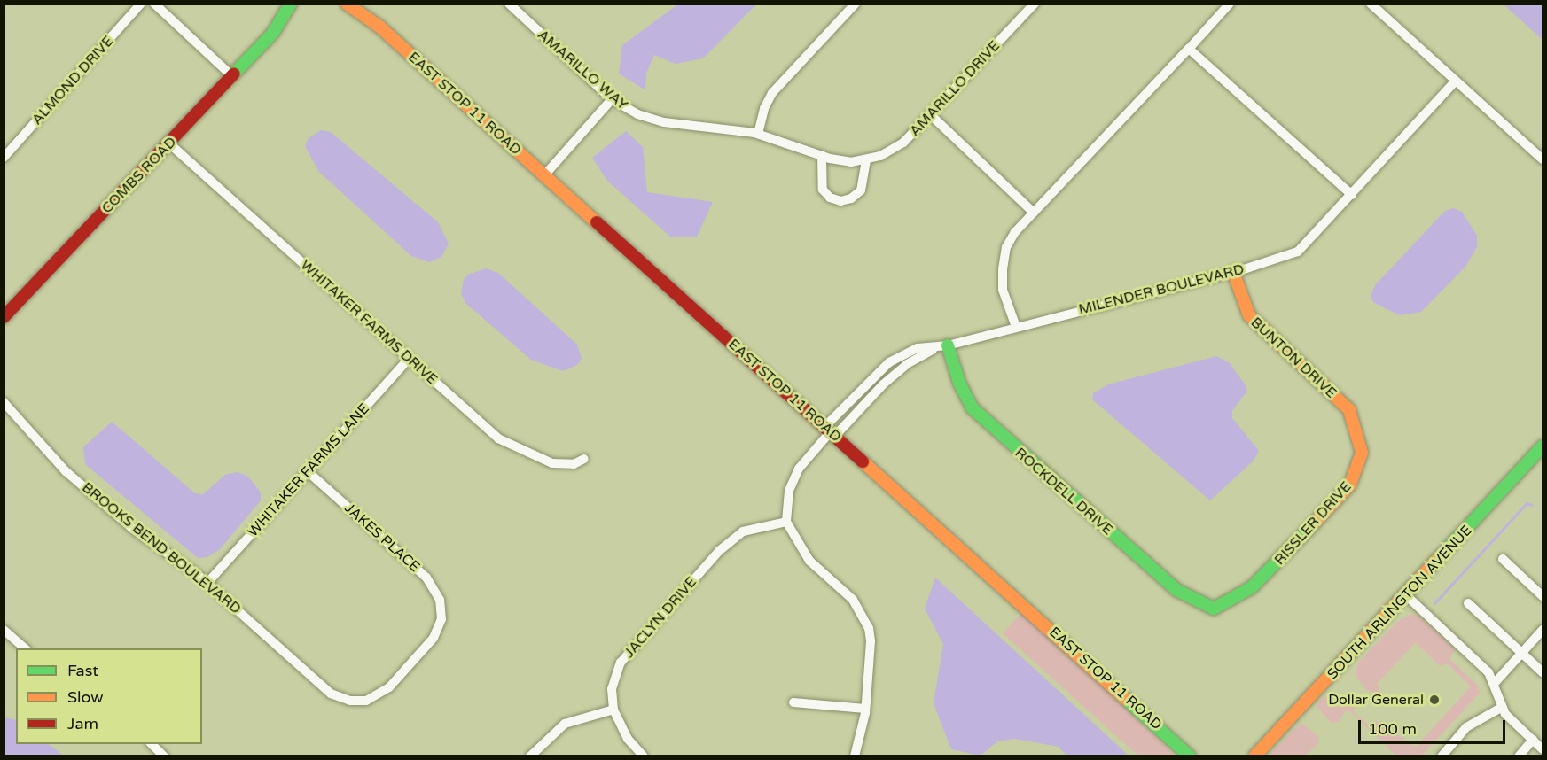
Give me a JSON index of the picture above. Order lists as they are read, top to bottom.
{
  "streets": {
    "street": [
      "AMARILLO WAY",
      "ALMOND DRIVE",
      "AMARILLO DRIVE",
      "EAST STOP 11 ROAD",
      "COMBS ROAD",
      "MILENDER BOULEVARD",
      "WHITAKER FARMS DRIVE",
      "BUNTON DRIVE",
      "WHITAKER FARMS LANE",
      "ROCKDELL DRIVE",
      "RISSLER DRIVE",
      "JAKES PLACE",
      "BROOKS BEND BOULEVARD",
      "SOUTH ARLINGTON AVENUE",
      "JACLYN DRIVE"
    ]
  },
  "crossings": [
    ["AMARILLO WAY", "AMARILLO DRIVE"],
    ["EAST STOP 11 ROAD", "MILENDER BOULEVARD"],
    ["COMBS ROAD", "WHITAKER FARMS DRIVE"],
    ["MILENDER BOULEVARD", "BUNTON DRIVE"],
    ["MILENDER BOULEVARD", "ROCKDELL DRIVE"],
    ["WHITAKER FARMS DRIVE", "WHITAKER FARMS LANE"],
    ["BUNTON DRIVE", "RISSLER DRIVE"],
    ["WHITAKER FARMS LANE", "JAKES PLACE"],
    ["WHITAKER FARMS LANE", "BROOKS BEND BOULEVARD"],
    ["ROCKDELL DRIVE", "RISSLER DRIVE"],
    ["JAKES PLACE", "BROOKS BEND BOULEVARD"]
  ],
  "places": ["Dollar General"],
  "legend": ["Fast", "Slow", "Jam"],
  "scale_bar": "100 m"
}
